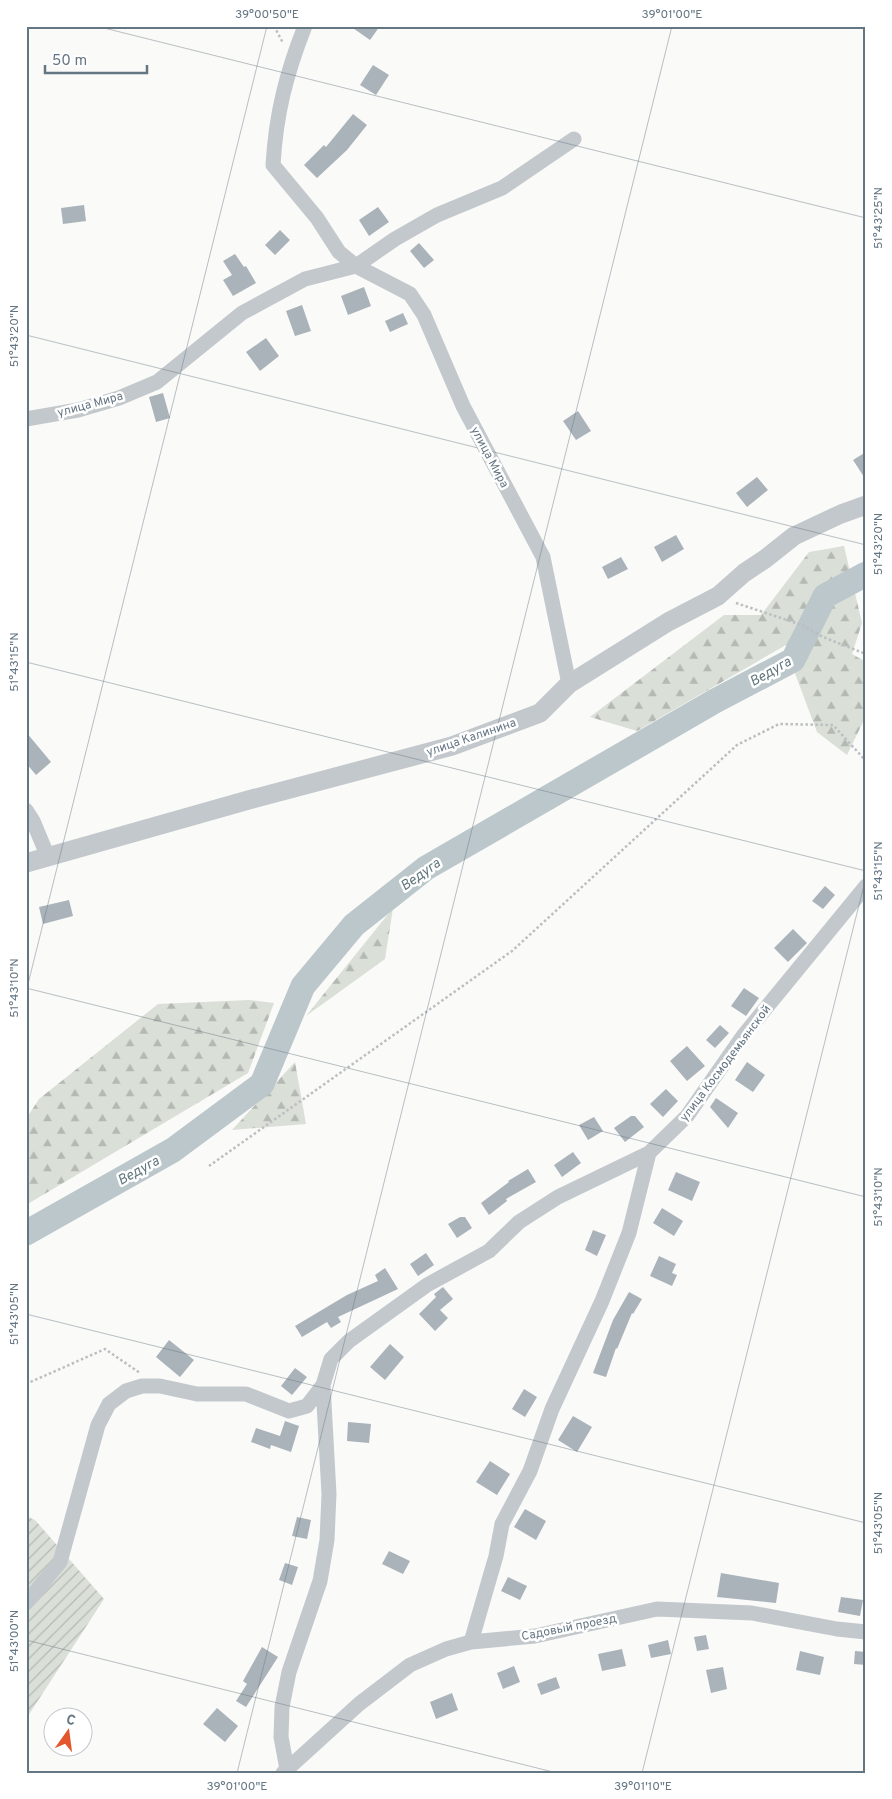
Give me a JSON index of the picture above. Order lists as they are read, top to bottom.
{
  "streets": {
    "street": [
      "улица Мира",
      "улица Калинина",
      "улица Космодемьянской",
      "Садовый проезд"
    ]
  },
  "crossings": [
    ["улица Мира", "улица Калинина"]
  ],
  "water": ["Ведуга"],
  "scale_bar": "50 m",
  "north": "top",
  "coordinates": [
    "39°00'50\"E",
    "39°01'00\"E",
    "51°43'25\"N",
    "51°43'20\"N",
    "51°43'15\"N",
    "51°43'10\"N",
    "51°43'05\"N",
    "51°43'00\"N",
    "39°01'10\"E"
  ]
}
